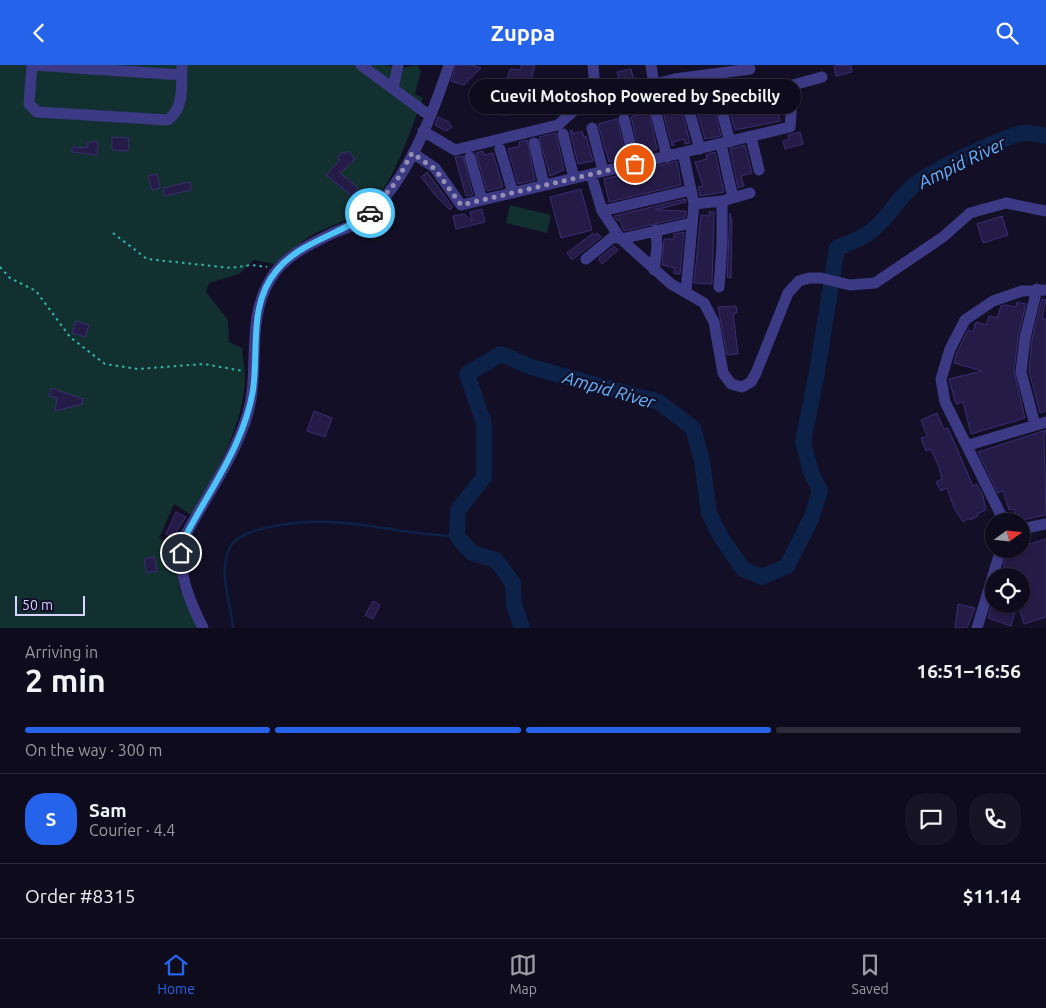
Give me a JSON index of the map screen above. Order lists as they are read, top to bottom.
{
  "water": ["Ampid River"],
  "places": ["Cuevil Motoshop Powered by Specbilly"],
  "scale_bar": "50 m",
  "north": "right",
  "page": {
    "header": "Zuppa",
    "bubble": "Cuevil Motoshop Powered by Specbilly",
    "scale": "50 m",
    "heading": ["2 min", "Arriving in", "16:51–16:56"],
    "panel": [
      "Sam",
      "Courier · 4.4",
      "Order #8315",
      "$11.14"
    ],
    "bar": "On the way · 300 m",
    "round": "S",
    "tabs": ["Home", "Map", "Saved"]
  }
}
